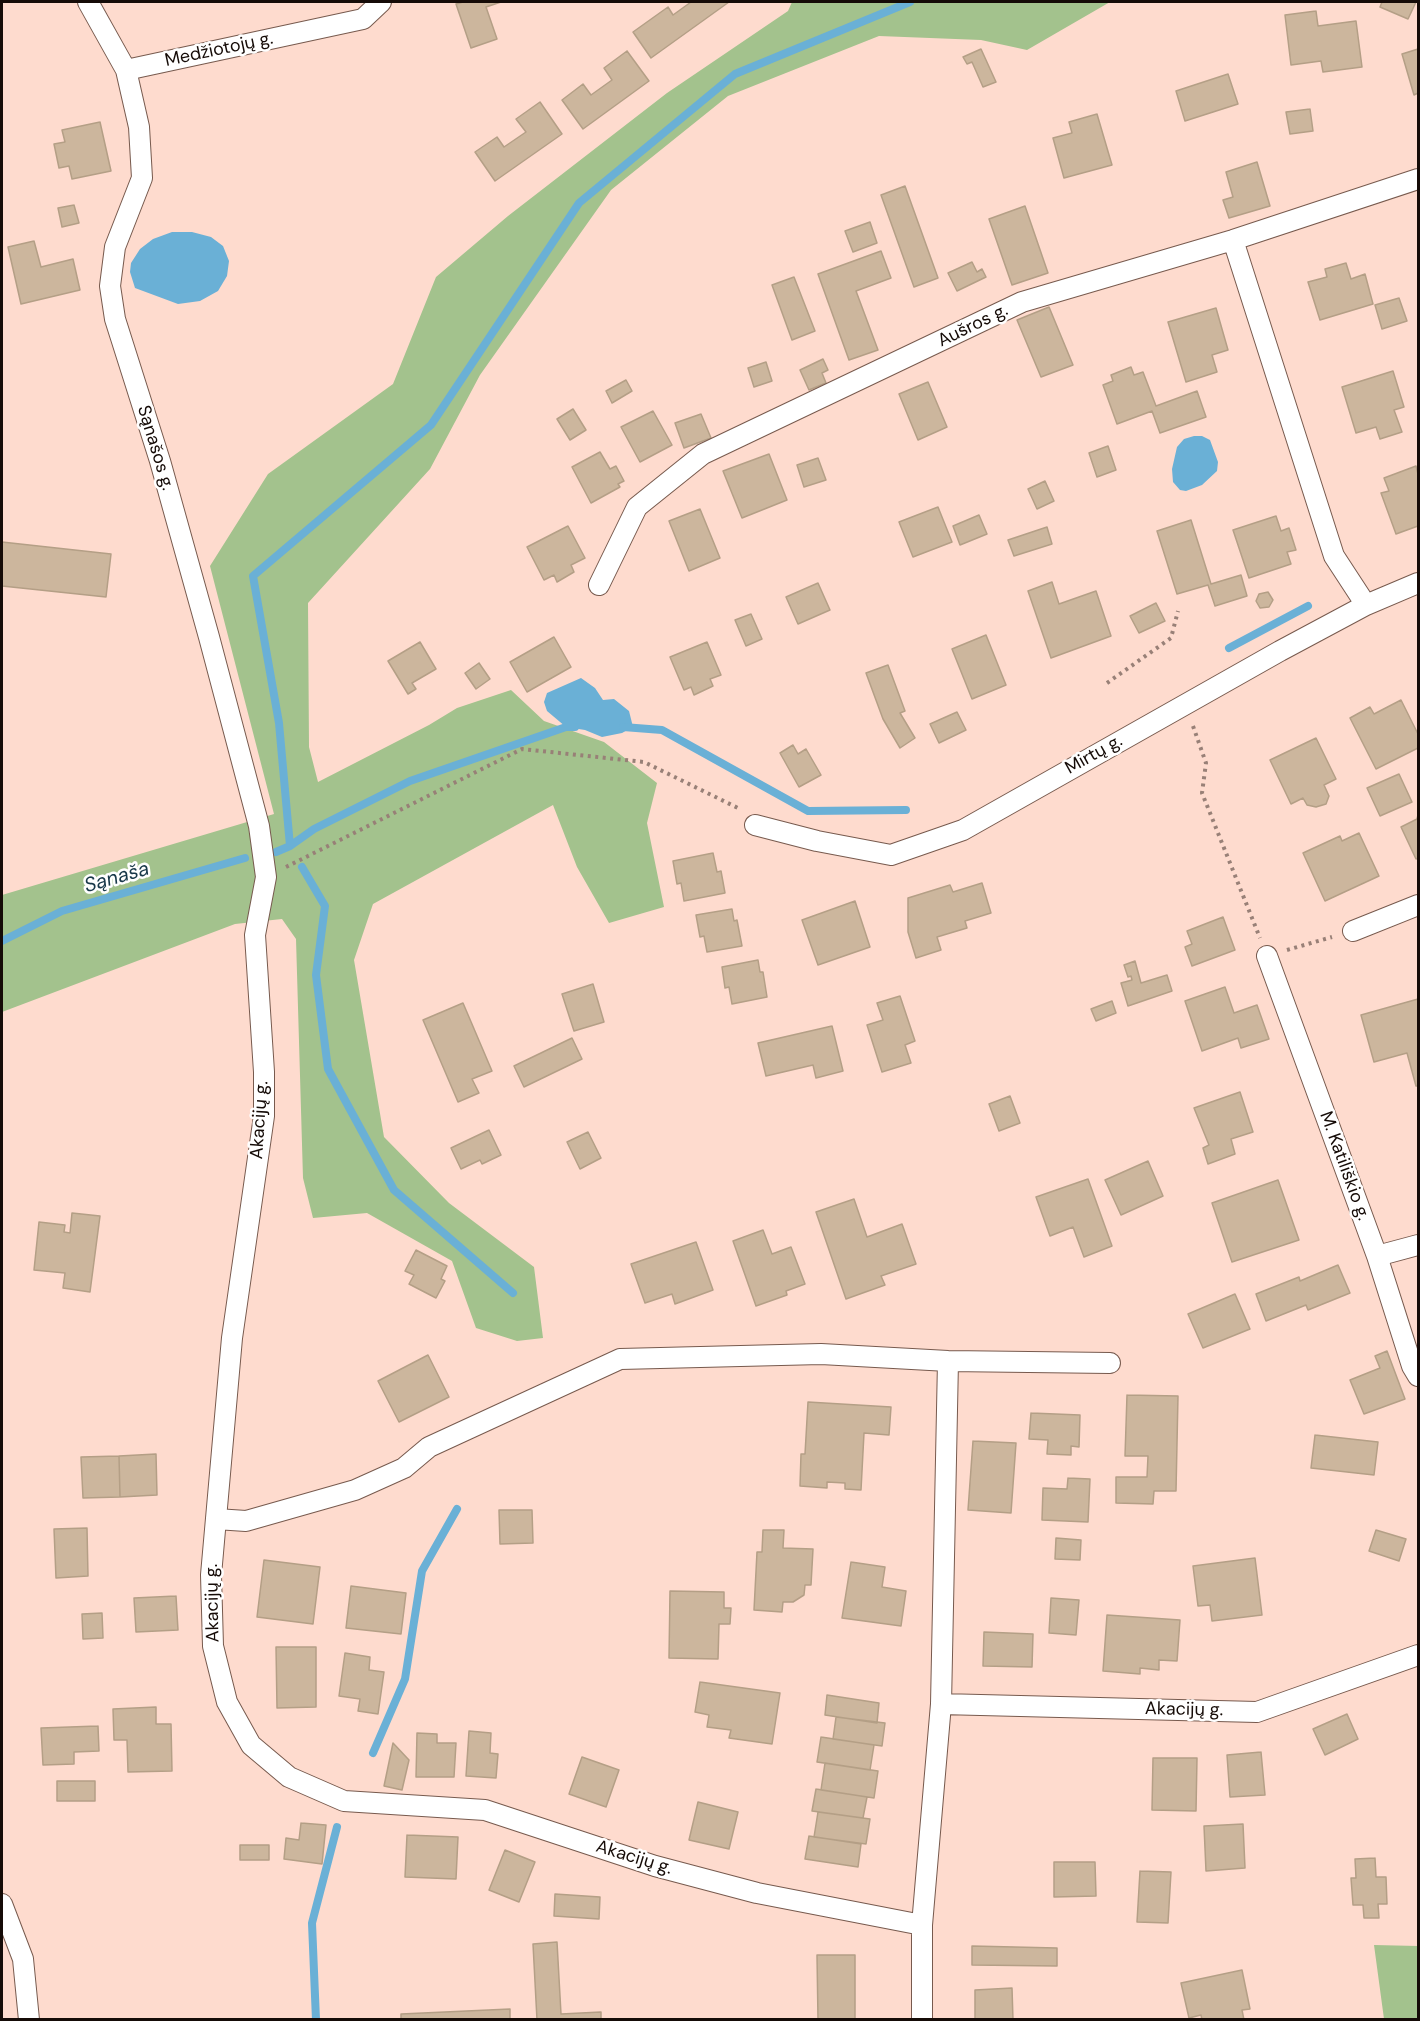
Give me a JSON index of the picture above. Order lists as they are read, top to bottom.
{
  "streets": {
    "street": [
      "Medžiotojų g.",
      "Aušros g.",
      "Sąnašos g.",
      "Mirtų g.",
      "Akacijų g.",
      "M. Katiliškio g."
    ]
  },
  "crossings": [
    ["Medžiotojų g.", "Sąnašos g."],
    ["Sąnašos g.", "Akacijų g."]
  ],
  "water": ["Sąnaša"]
}
